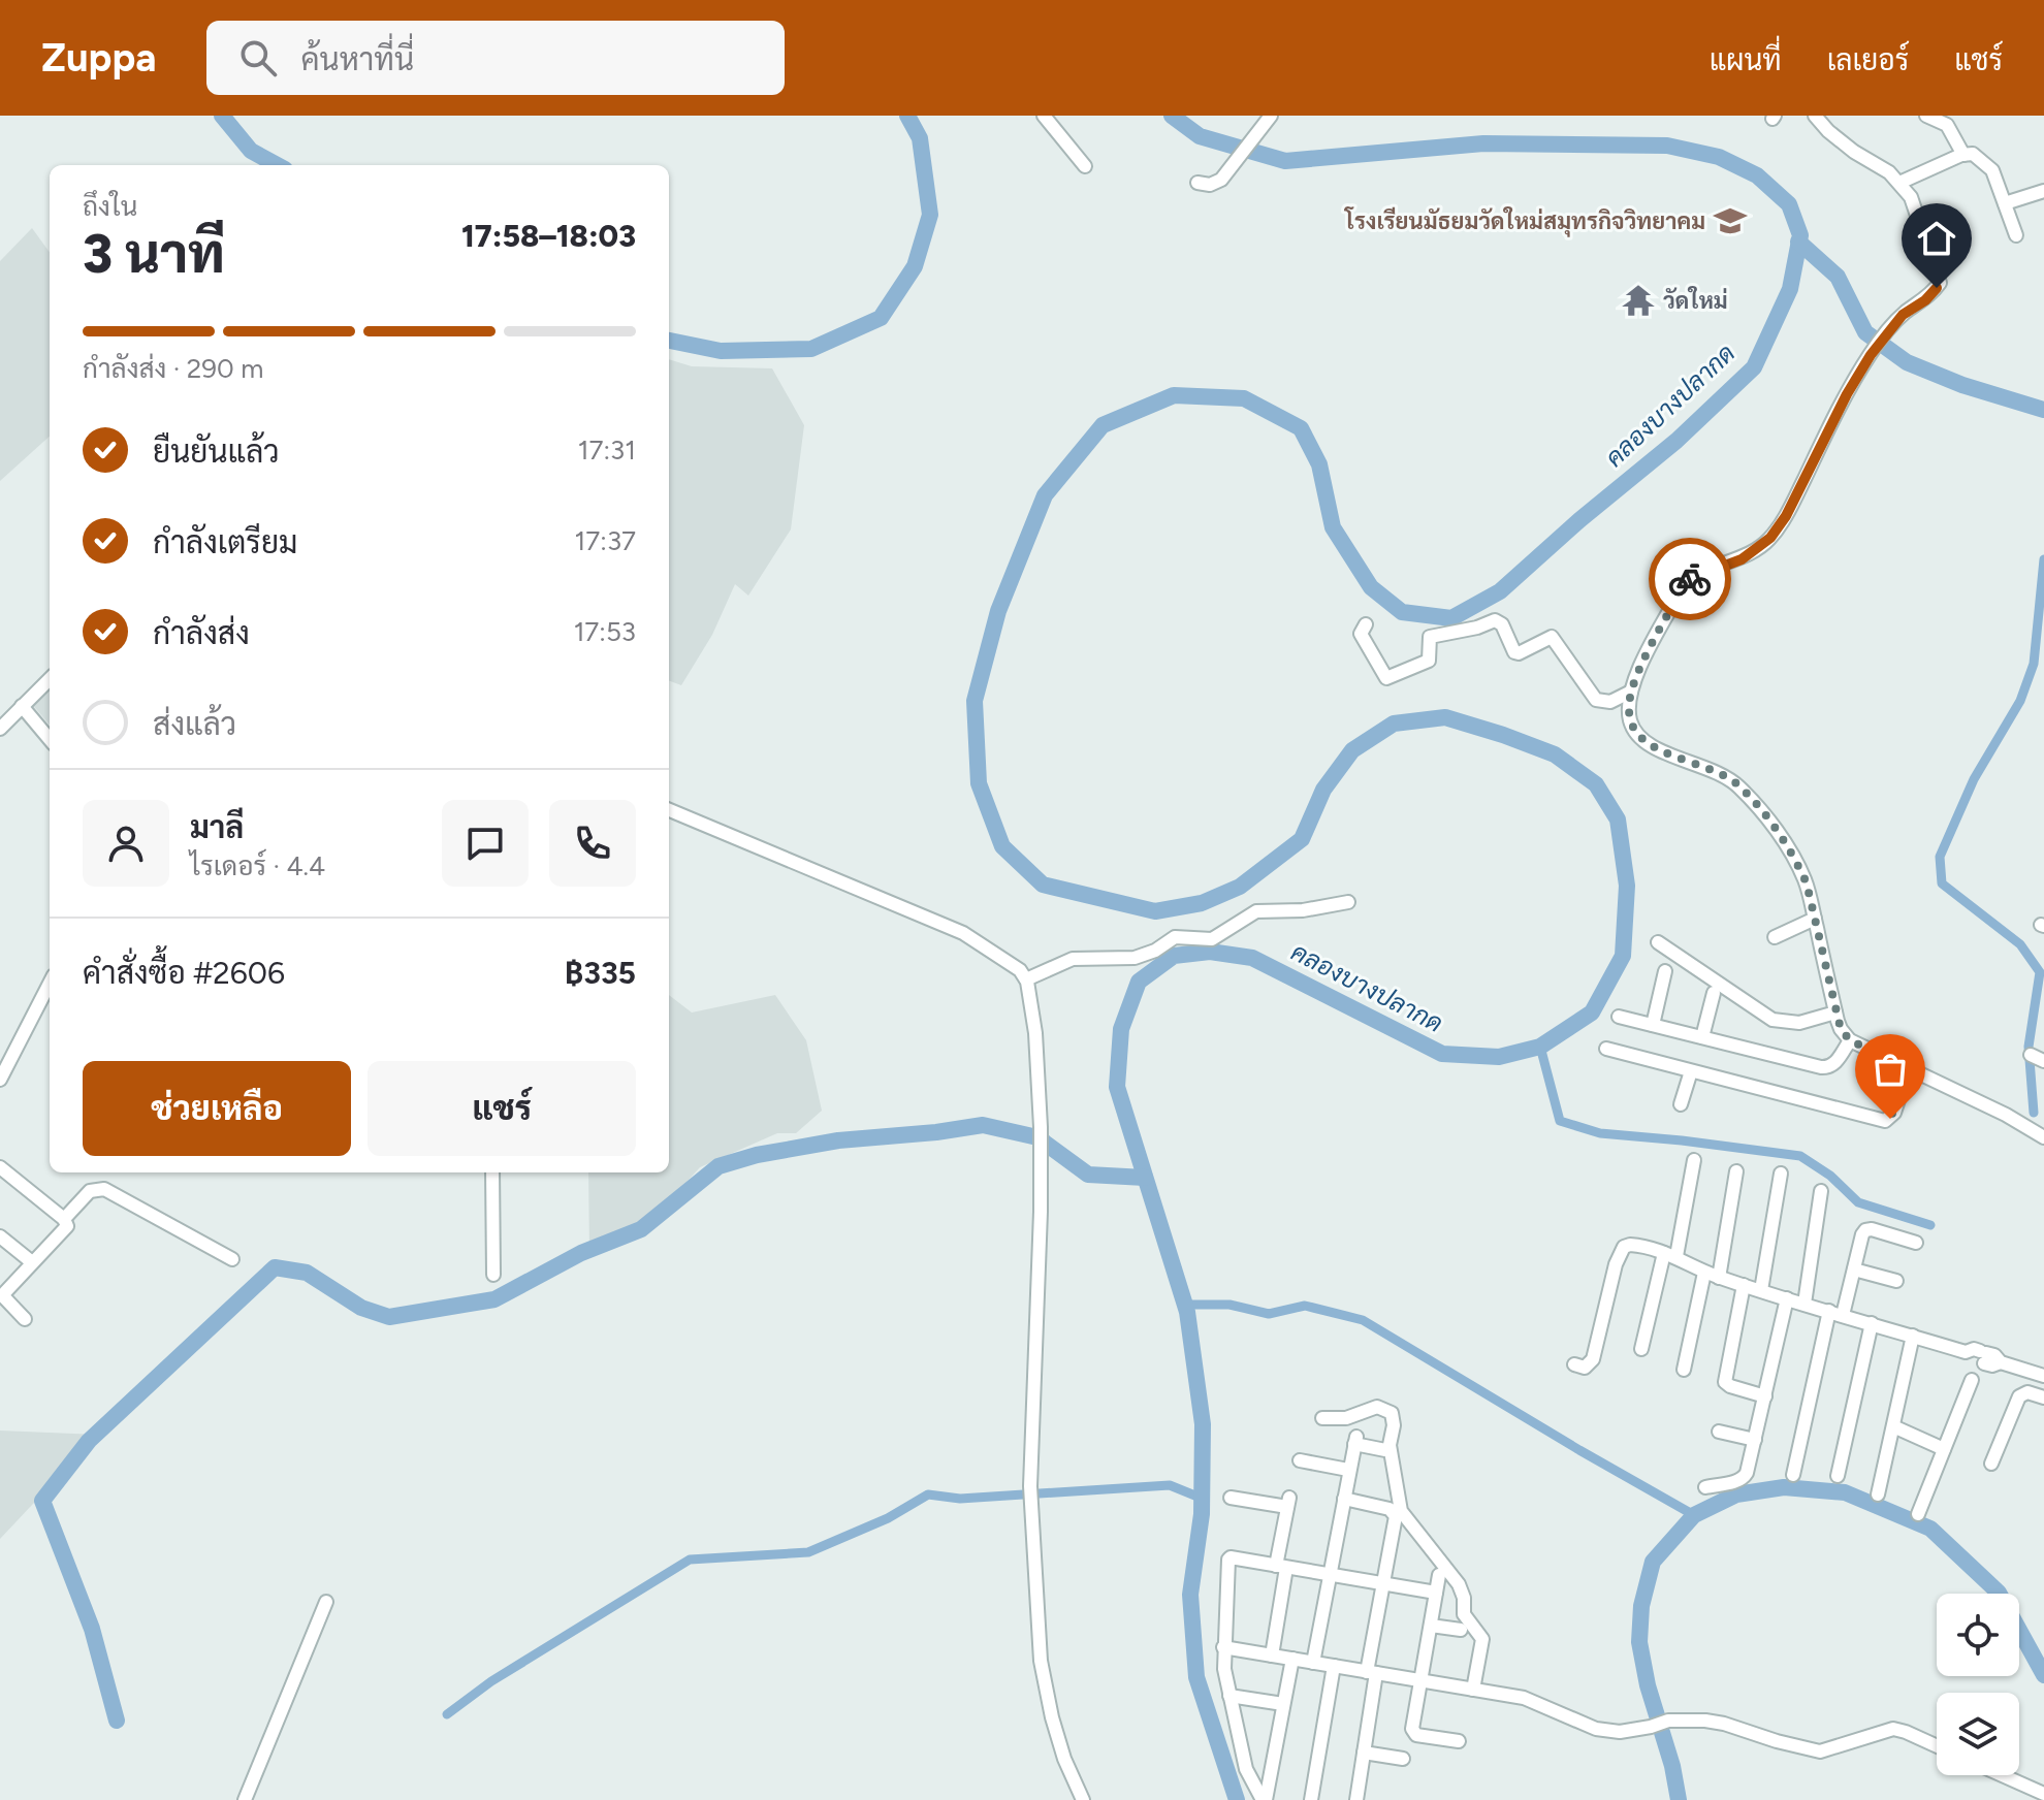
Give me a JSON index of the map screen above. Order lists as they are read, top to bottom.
{
  "water": ["คลองบางปลากด"],
  "places": {
    "school or university": ["โรงเรียนมัธยมวัดใหม่สมุทรกิจวิทยาคม"],
    "temple": ["วัดใหม่"]
  },
  "page": {
    "header": "Zuppa",
    "search": "ค้นหาที่นี่",
    "nav": ["แผนที่", "เลเยอร์", "แชร์"],
    "heading": ["3 นาที", "ถึงใน", "17:58–18:03"],
    "panel": [
      "มาลี",
      "ไรเดอร์ · 4.4",
      "คำสั่งซื้อ #2606",
      "฿335"
    ],
    "bar": "กำลังส่ง · 290 m",
    "list": [
      ["ยืนยันแล้ว", "17:31"],
      ["กำลังเตรียม", "17:37"],
      ["กำลังส่ง", "17:53"],
      "ส่งแล้ว"
    ],
    "buttons": ["ช่วยเหลือ", "แชร์"]
  }
}
